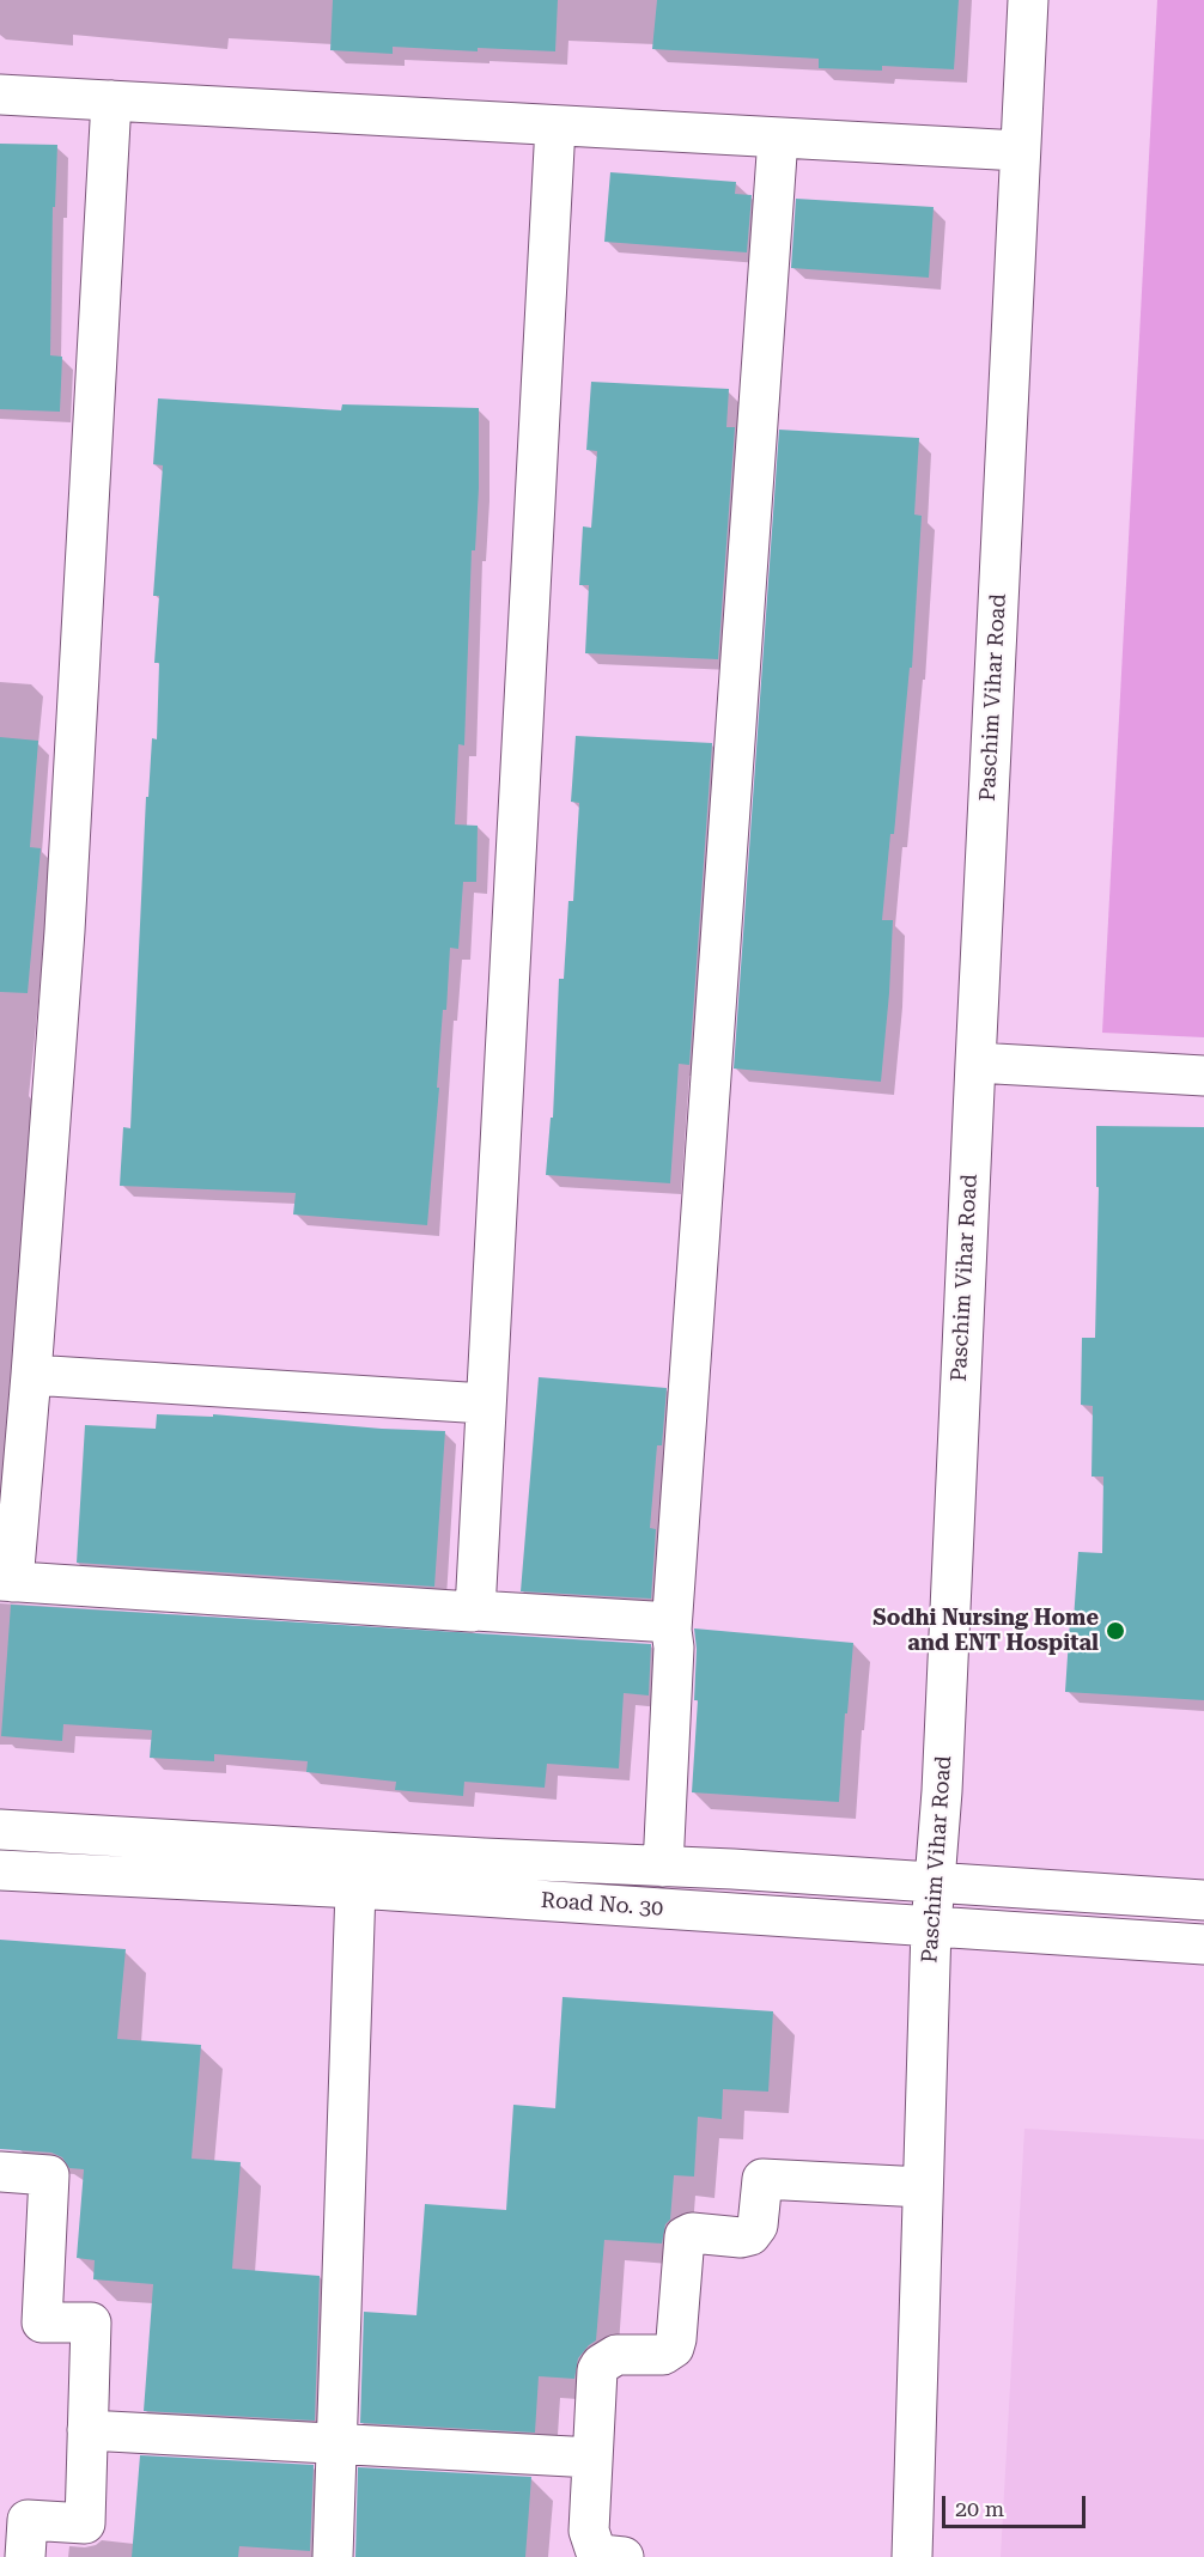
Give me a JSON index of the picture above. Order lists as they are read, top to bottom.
{
  "streets": {
    "street": ["Paschim Vihar Road", "Road No. 30"]
  },
  "crossings": [
    ["Paschim Vihar Road", "Road No. 30"]
  ],
  "places": ["Sodhi Nursing Home and ENT Hospital"],
  "scale_bar": "20 m"
}
